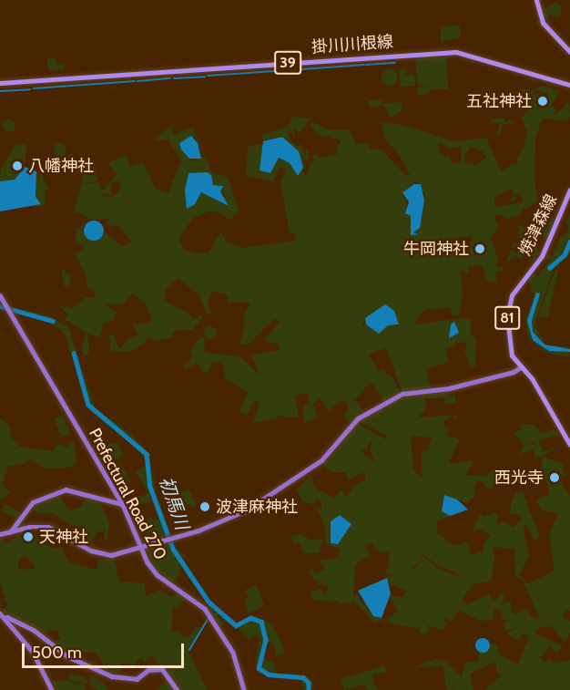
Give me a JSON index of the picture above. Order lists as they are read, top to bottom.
{
  "streets": {
    "main road": [
      "掛川川根線",
      "39",
      "焼津森線",
      "81"
    ],
    "street": ["Prefectural Road 270"]
  },
  "water": ["初馬川"],
  "places": [
    "五社神社",
    "八幡神社",
    "牛岡神社",
    "西光寺",
    "波津麻神社",
    "天神社"
  ],
  "scale_bar": "500 m"
}
